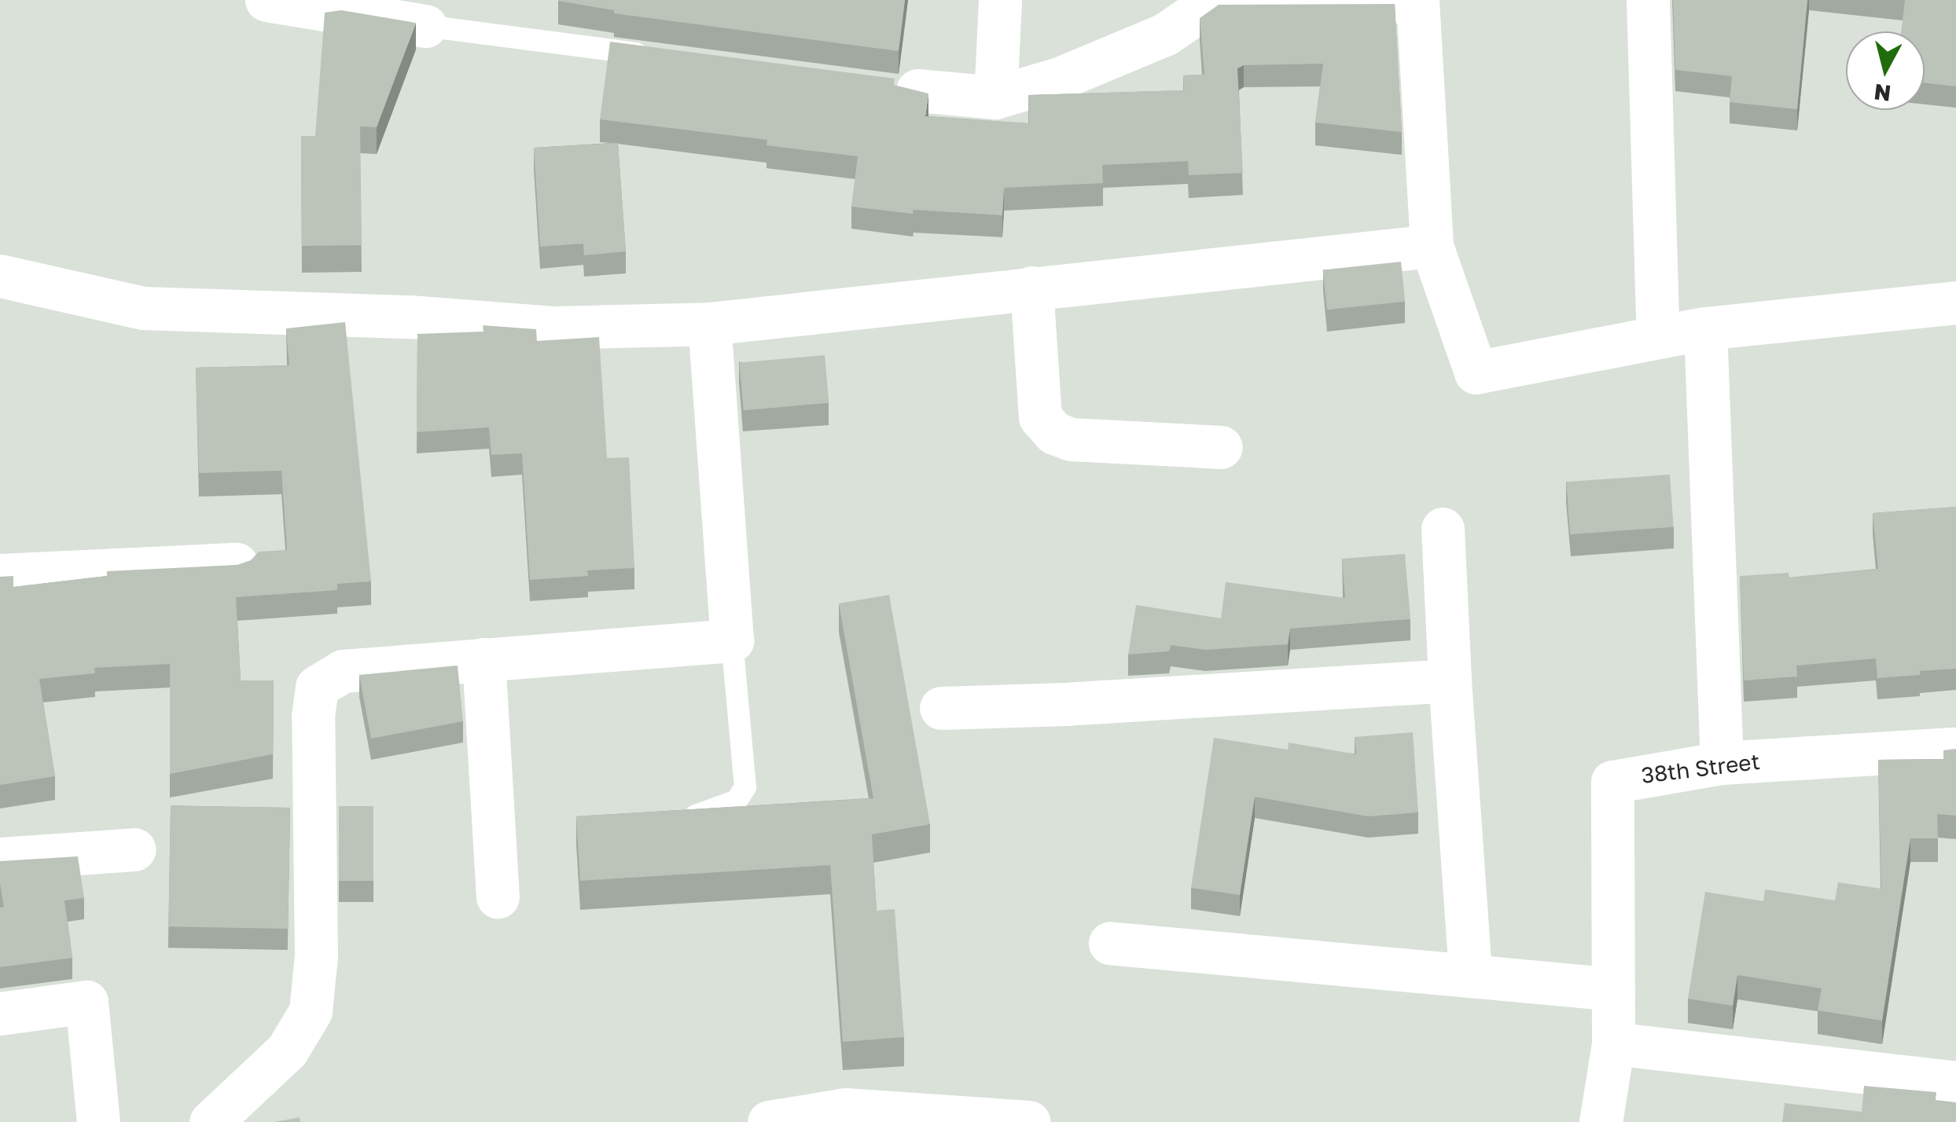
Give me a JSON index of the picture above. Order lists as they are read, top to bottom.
{
  "streets": {
    "street": ["38th Street"]
  },
  "north": "bottom"
}
